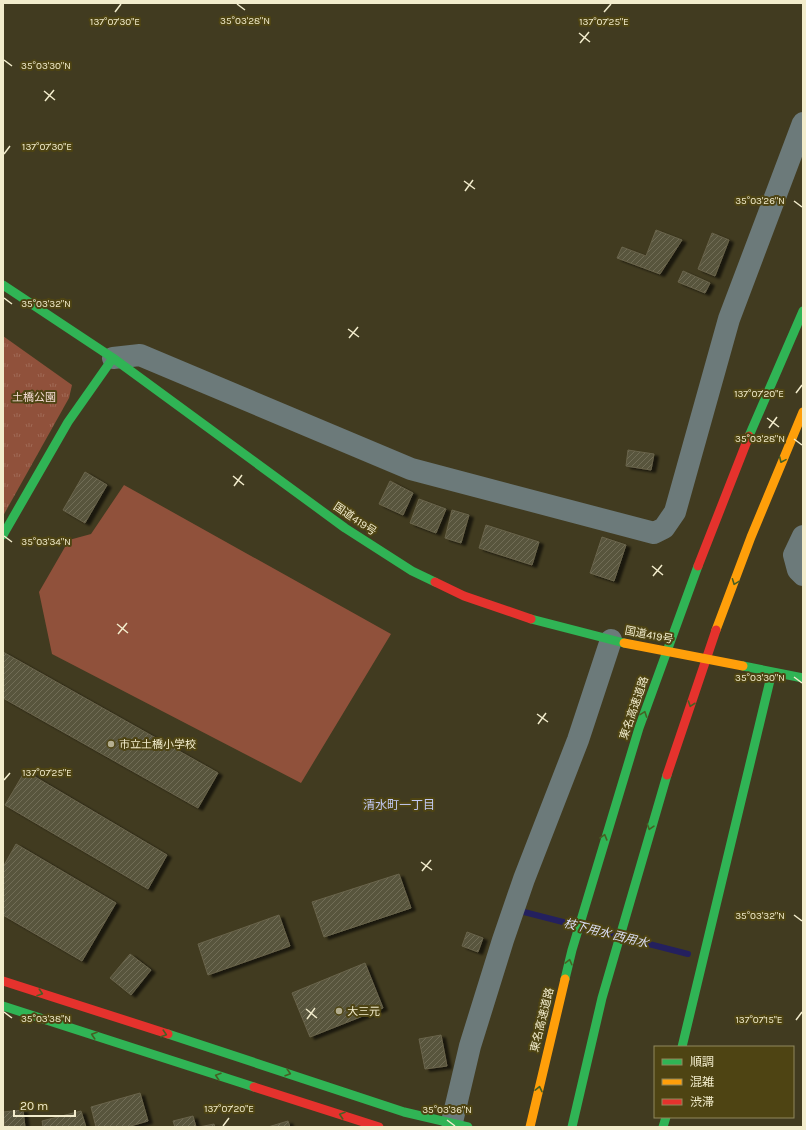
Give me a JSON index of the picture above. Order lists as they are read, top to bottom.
{
  "streets": {
    "main road": ["国道419号", "東名高速道路"]
  },
  "districts": ["清水町一丁目"],
  "water": ["枝下用水 西用水"],
  "parks": ["土橋公園"],
  "places": ["市立土橋小学校", "大三元"],
  "legend": ["順調", "混雑", "渋滞"],
  "scale_bar": "20 m",
  "coordinates": [
    "35°03'28\"N",
    "137°07'30\"E",
    "137°07'25\"E",
    "35°03'30\"N",
    "35°03'26\"N",
    "35°03'32\"N",
    "137°07'20\"E",
    "35°03'34\"N",
    "35°03'38\"N",
    "137°07'15\"E",
    "35°03'36\"N"
  ]
}
